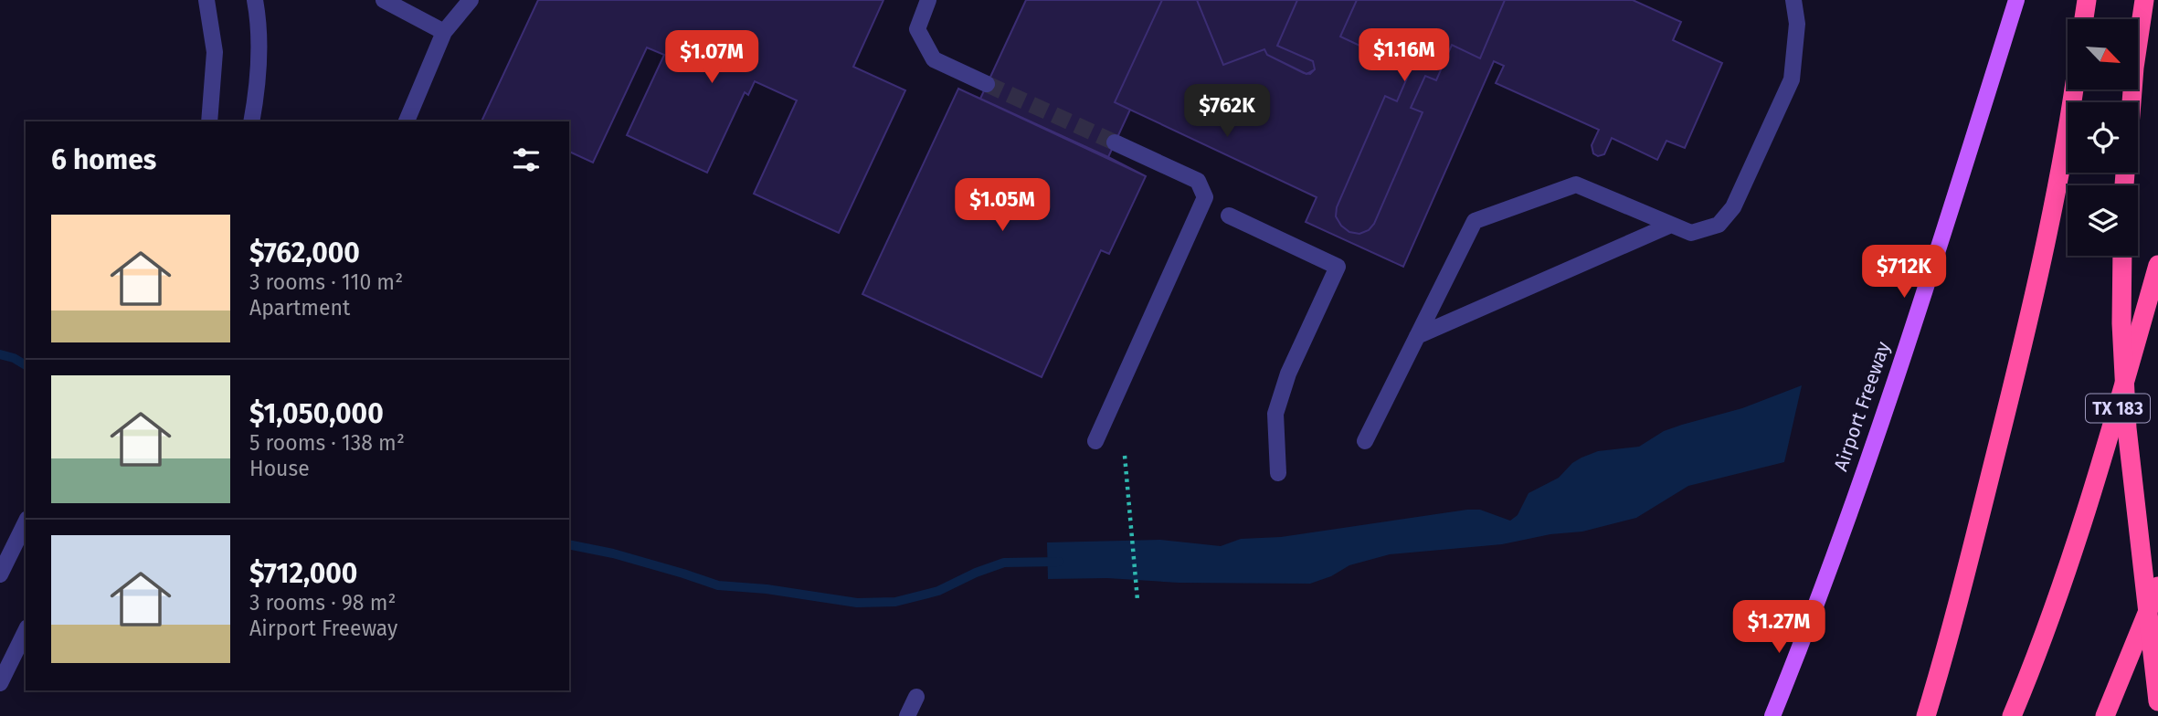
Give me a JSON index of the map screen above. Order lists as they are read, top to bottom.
{
  "streets": {
    "highway": ["TX 183"],
    "main road": ["Airport Freeway"]
  },
  "north": "bottom right",
  "page": {
    "price": [
      "$1.16M",
      "$1.07M",
      "$762K",
      "$1.05M",
      "$712K",
      "$1.27M"
    ],
    "heading": "6 homes",
    "list": [
      {
        "name": "$762,000",
        "note": "3 rooms · 110 m² · Apartment"
      },
      {
        "name": "$1,050,000",
        "note": "5 rooms · 138 m² · House"
      },
      {
        "name": "$712,000",
        "note": "3 rooms · 98 m² · Airport Freeway"
      }
    ]
  }
}
